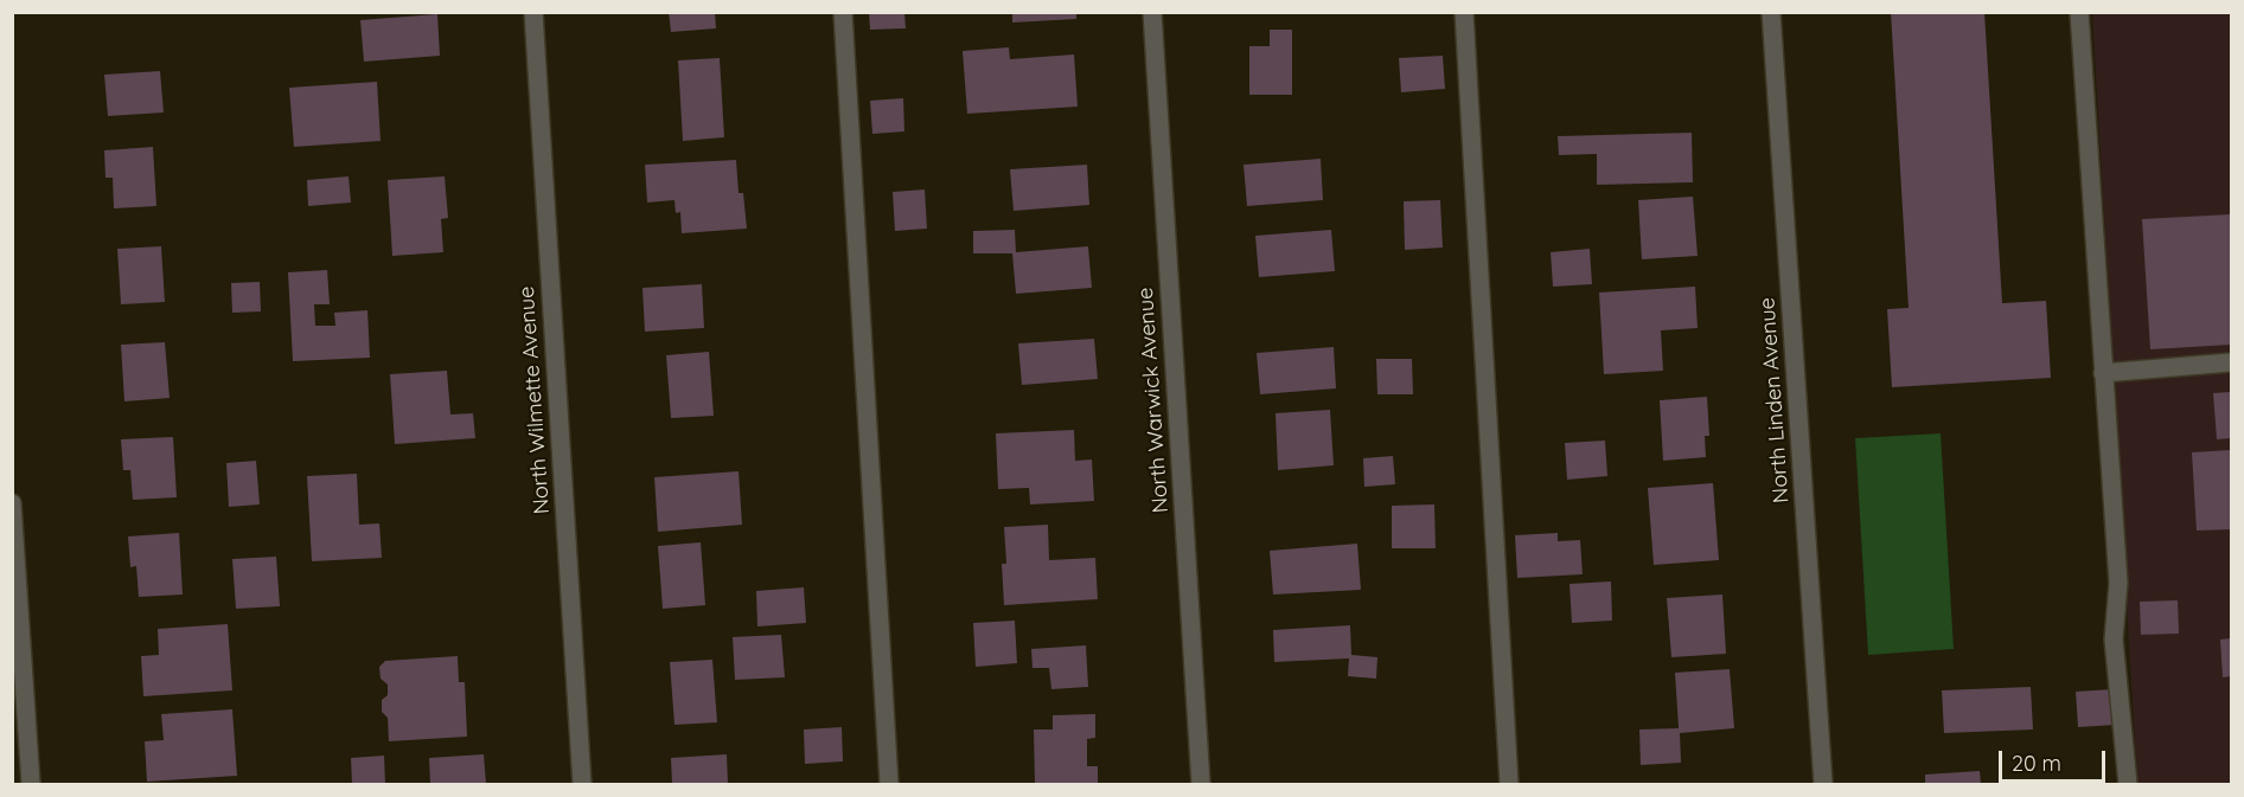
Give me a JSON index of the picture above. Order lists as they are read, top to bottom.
{
  "streets": {
    "street": ["North Wilmette Avenue", "North Warwick Avenue", "North Linden Avenue"]
  },
  "scale_bar": "20 m"
}
